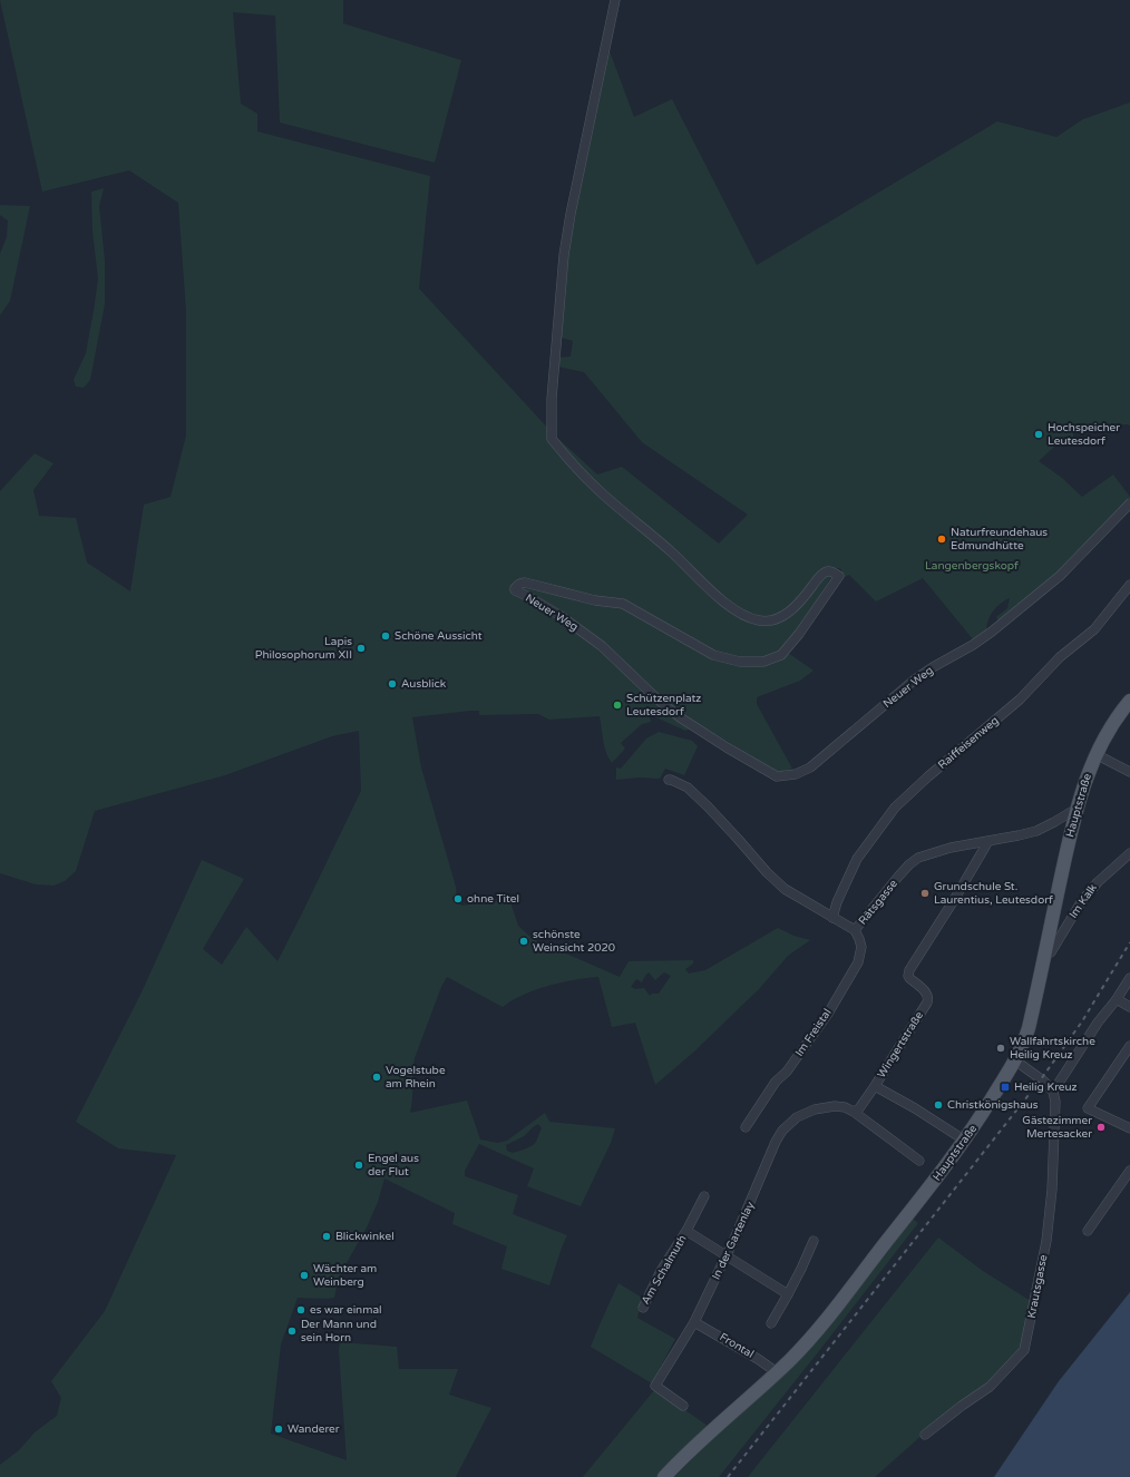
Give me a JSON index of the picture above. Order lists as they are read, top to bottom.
{
  "streets": {
    "main road": ["Hauptstraße"],
    "street": [
      "Neuer Weg",
      "Raiffeisenweg",
      "Im Kalk",
      "Rätsgasse",
      "Im Freistal",
      "Wingertstraße",
      "In der Gartenlay",
      "Am Schalmuth",
      "Krautsgasse",
      "Frontal"
    ]
  },
  "crossings": [
    ["Raiffeisenweg", "Rätsgasse"],
    ["Hauptstraße", "Im Kalk"],
    ["Hauptstraße", "Rätsgasse"],
    ["Hauptstraße", "Frontal"],
    ["Rätsgasse", "Im Freistal"],
    ["Rätsgasse", "Wingertstraße"],
    ["Wingertstraße", "In der Gartenlay"],
    ["In der Gartenlay", "Am Schalmuth"],
    ["In der Gartenlay", "Frontal"]
  ],
  "parks": ["Langenbergskopf"],
  "places": {
    "other": [
      "Hochspeicher Leutesdorf",
      "Naturfreundehaus Edmundhütte",
      "Schöne Aussicht",
      "Lapis Philosophorum XII",
      "Ausblick",
      "Schützenplatz Leutesdorf",
      "Grundschule St. Laurentius, Leutesdorf",
      "ohne Titel",
      "schönste Weinsicht 2020",
      "Wallfahrtskirche Heilig Kreuz",
      "Vogelstube am Rhein",
      "Christkönigshaus",
      "Gästezimmer Mertesacker",
      "Engel aus der Flut",
      "Blickwinkel",
      "Wächter am Weinberg",
      "es war einmal",
      "Der Mann und sein Horn",
      "Wanderer"
    ],
    "transit": ["Heilig Kreuz"]
  }
}
